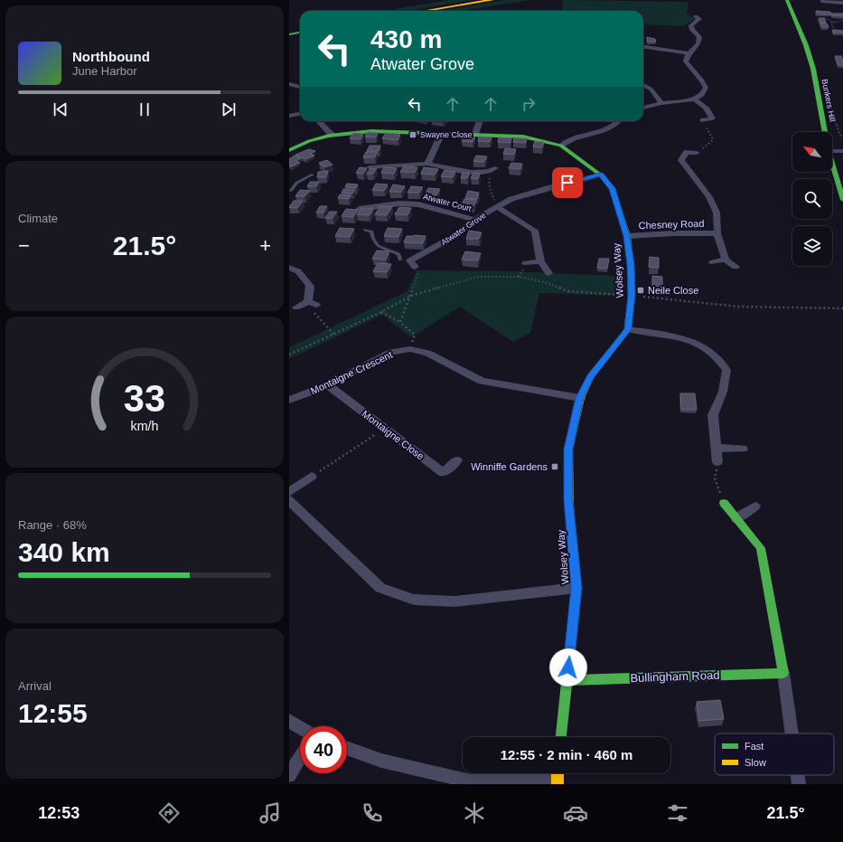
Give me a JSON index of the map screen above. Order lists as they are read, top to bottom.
{
  "streets": {
    "main road": ["Bunkers Hill", "Wolsey Way", "Bullingham Road"],
    "street": [
      "Atwater Court",
      "Chesney Road",
      "Atwater Grove",
      "Montaigne Crescent",
      "Montaigne Close"
    ]
  },
  "crossings": [
    ["Atwater Court", "Atwater Grove"],
    ["Chesney Road", "Wolsey Way"],
    ["Atwater Grove", "Wolsey Way"],
    ["Wolsey Way", "Montaigne Crescent"],
    ["Wolsey Way", "Bullingham Road"],
    ["Montaigne Crescent", "Montaigne Close"]
  ],
  "places": {
    "transit": ["Swayne Close", "Neile Close", "Winniffe Gardens"]
  },
  "legend": ["Fast", "Slow"],
  "north": "top left",
  "page": {
    "turn": ["430 m", "Atwater Grove"],
    "song": ["Northbound", "June Harbor"],
    "tile": [
      "Climate",
      ["Range · 68%", "340 km"],
      ["Arrival", "12:55"]
    ],
    "heat": ["−", "21.5°", "+"],
    "limit": "40",
    "trip": "12:55 · 2 min · 460 m",
    "tabs": ["12:53", "21.5°"],
    "gauge": ["33", "km/h"]
  }
}
